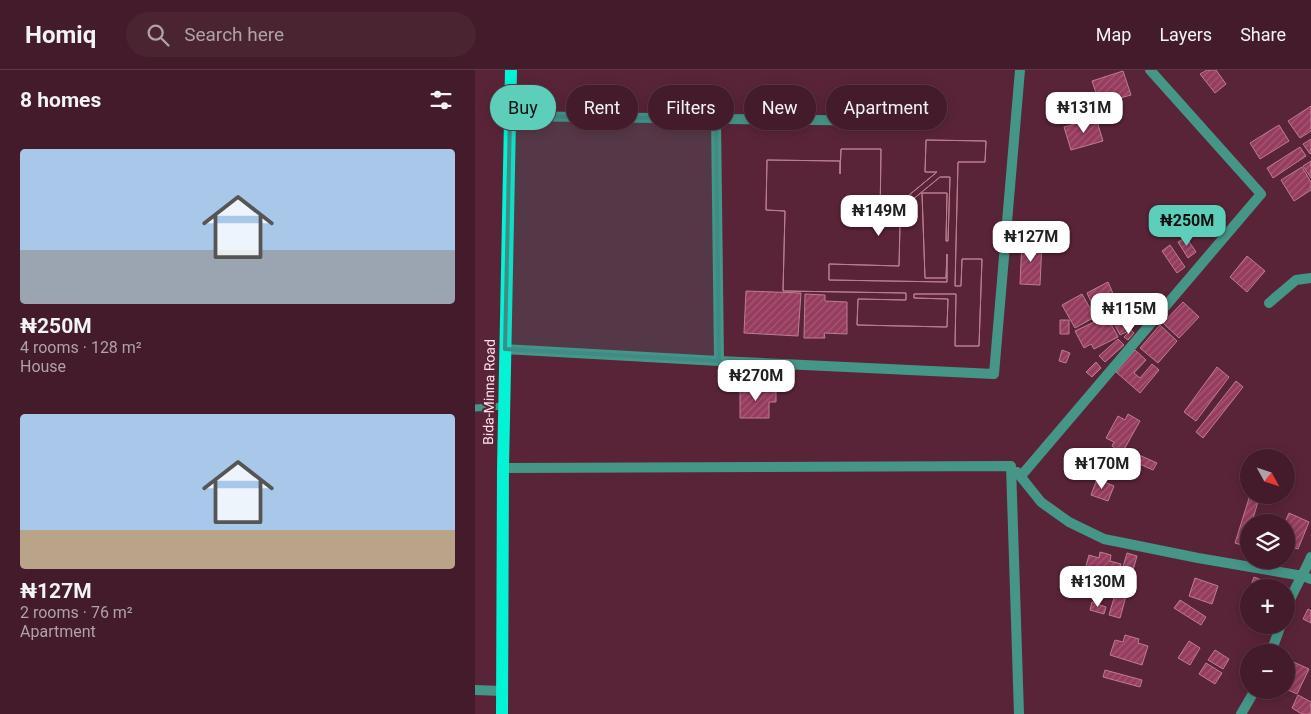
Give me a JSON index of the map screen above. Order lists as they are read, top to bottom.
{
  "streets": {
    "main road": ["Bida-Minna Road"]
  },
  "north": "bottom right",
  "page": {
    "header": "Homiq",
    "search": "Search here",
    "nav": ["Map", "Layers", "Share"],
    "heading": "8 homes",
    "chip": [
      "Buy",
      "Rent",
      "Filters",
      "New",
      "Apartment"
    ],
    "price": [
      "₦131M",
      "₦149M",
      "₦250M",
      "₦127M",
      "₦115M",
      "₦270M",
      "₦170M",
      "₦130M"
    ],
    "list": [
      {
        "name": "₦250M",
        "note": "4 rooms · 128 m² · House"
      },
      {
        "name": "₦127M",
        "note": "2 rooms · 76 m² · Apartment"
      }
    ],
    "map_buttons": ["+", "−"]
  }
}
